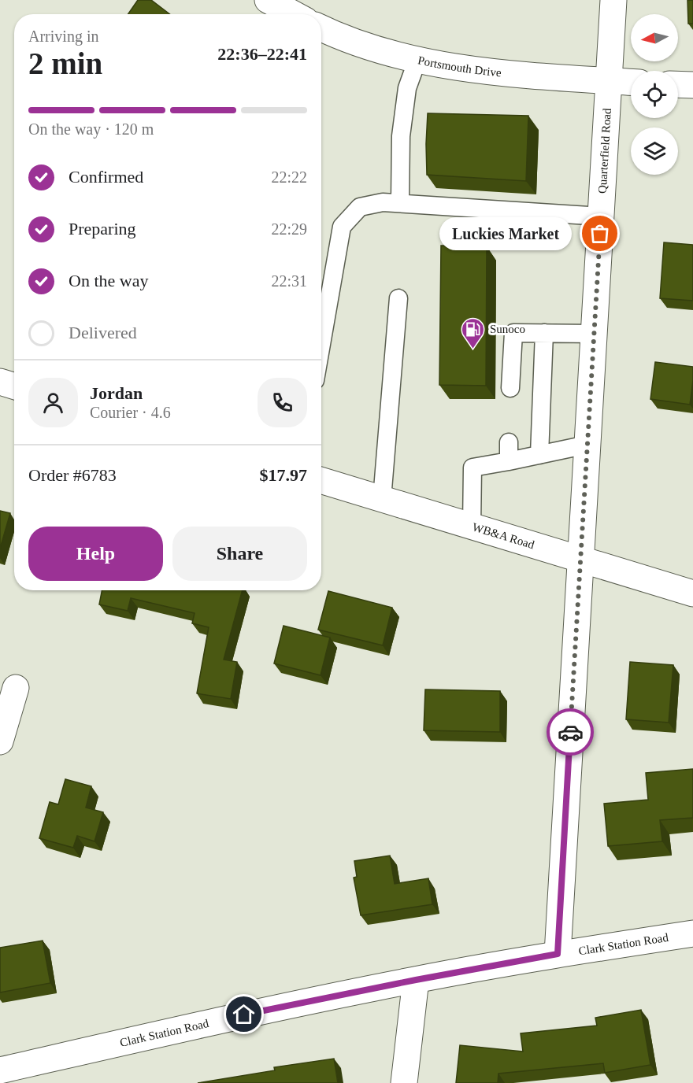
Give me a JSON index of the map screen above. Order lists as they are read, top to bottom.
{
  "streets": {
    "street": [
      "Portsmouth Drive",
      "Quarterfield Road",
      "WB&A Road",
      "Clark Station Road"
    ]
  },
  "crossings": [
    ["Portsmouth Drive", "Quarterfield Road"],
    ["Quarterfield Road", "WB&A Road"],
    ["Quarterfield Road", "Clark Station Road"]
  ],
  "places": {
    "other": ["Luckies Market"],
    "fuel station": ["Sunoco"]
  },
  "north": "left",
  "page": {
    "heading": ["2 min", "Arriving in", "22:36–22:41"],
    "panel": [
      "Jordan",
      "Courier · 4.6",
      "Order #6783",
      "$17.97"
    ],
    "bar": "On the way · 120 m",
    "list": [
      ["Confirmed", "22:22"],
      ["Preparing", "22:29"],
      ["On the way", "22:31"],
      "Delivered"
    ],
    "bubble": "Luckies Market",
    "buttons": ["Help", "Share"]
  }
}
